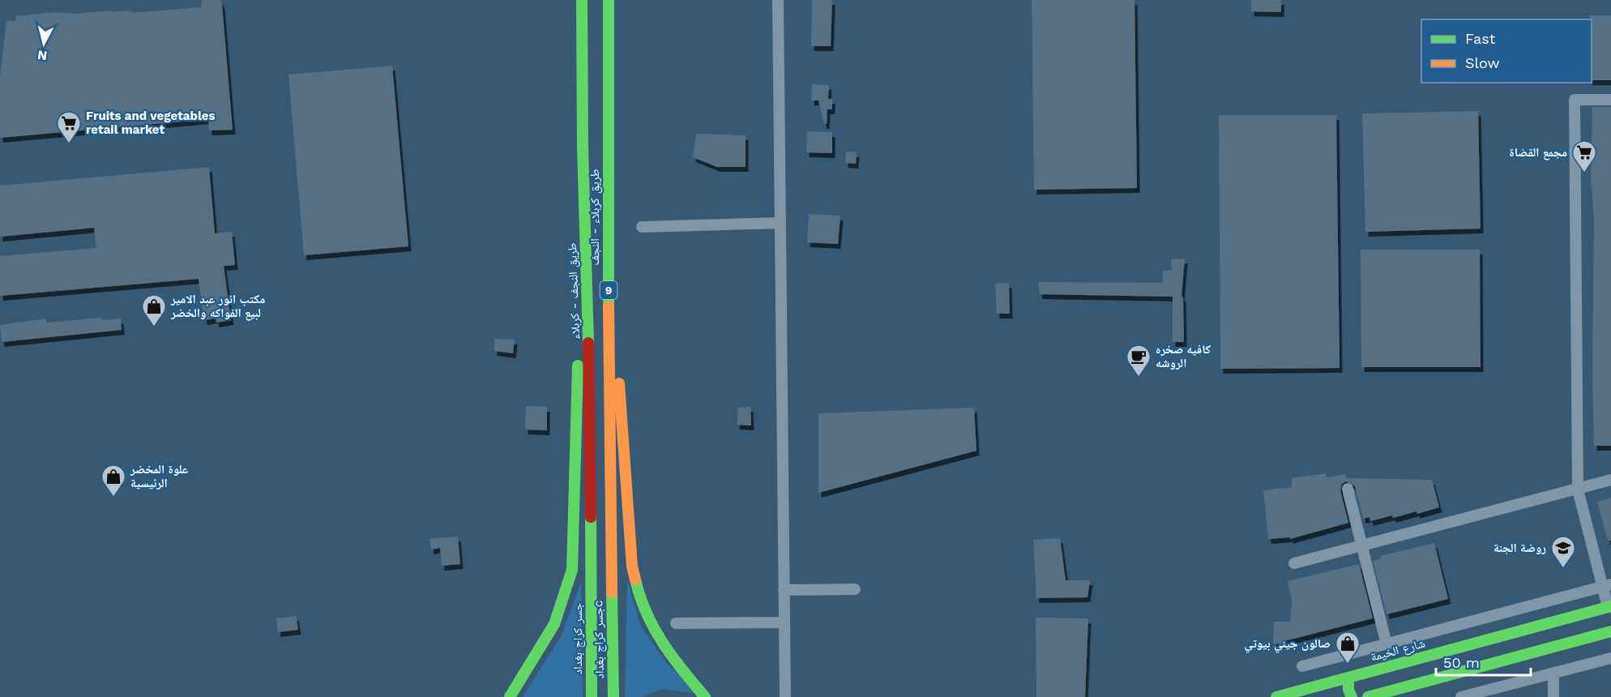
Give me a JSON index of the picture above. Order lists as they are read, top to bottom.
{
  "streets": {
    "main road": [
      "طريق کربلاء - النجف",
      "9",
      "طريق النجف - کربلاء",
      "جسر كراج بغداد",
      "جسر كراج بغدادc",
      "شارع الخيمة"
    ]
  },
  "crossings": [
    ["طريق کربلاء - النجف", "جسر كراج بغدادc"],
    ["طريق النجف - کربلاء", "جسر كراج بغداد"]
  ],
  "places": {
    "supermarket": ["Fruits and vegetables retail market", "مجمع القضاة"],
    "shop": ["مكتب انور عبد الامير لبيع الفواكه والخضر", "علوة المخضر الرئيسية", "صالون جيني بيوتي"],
    "cafe": ["كافيه صخره الروشه"],
    "school or university": ["روضة الجنة"]
  },
  "legend": ["Fast", "Slow"],
  "scale_bar": "50 m",
  "north": "bottom"
}
